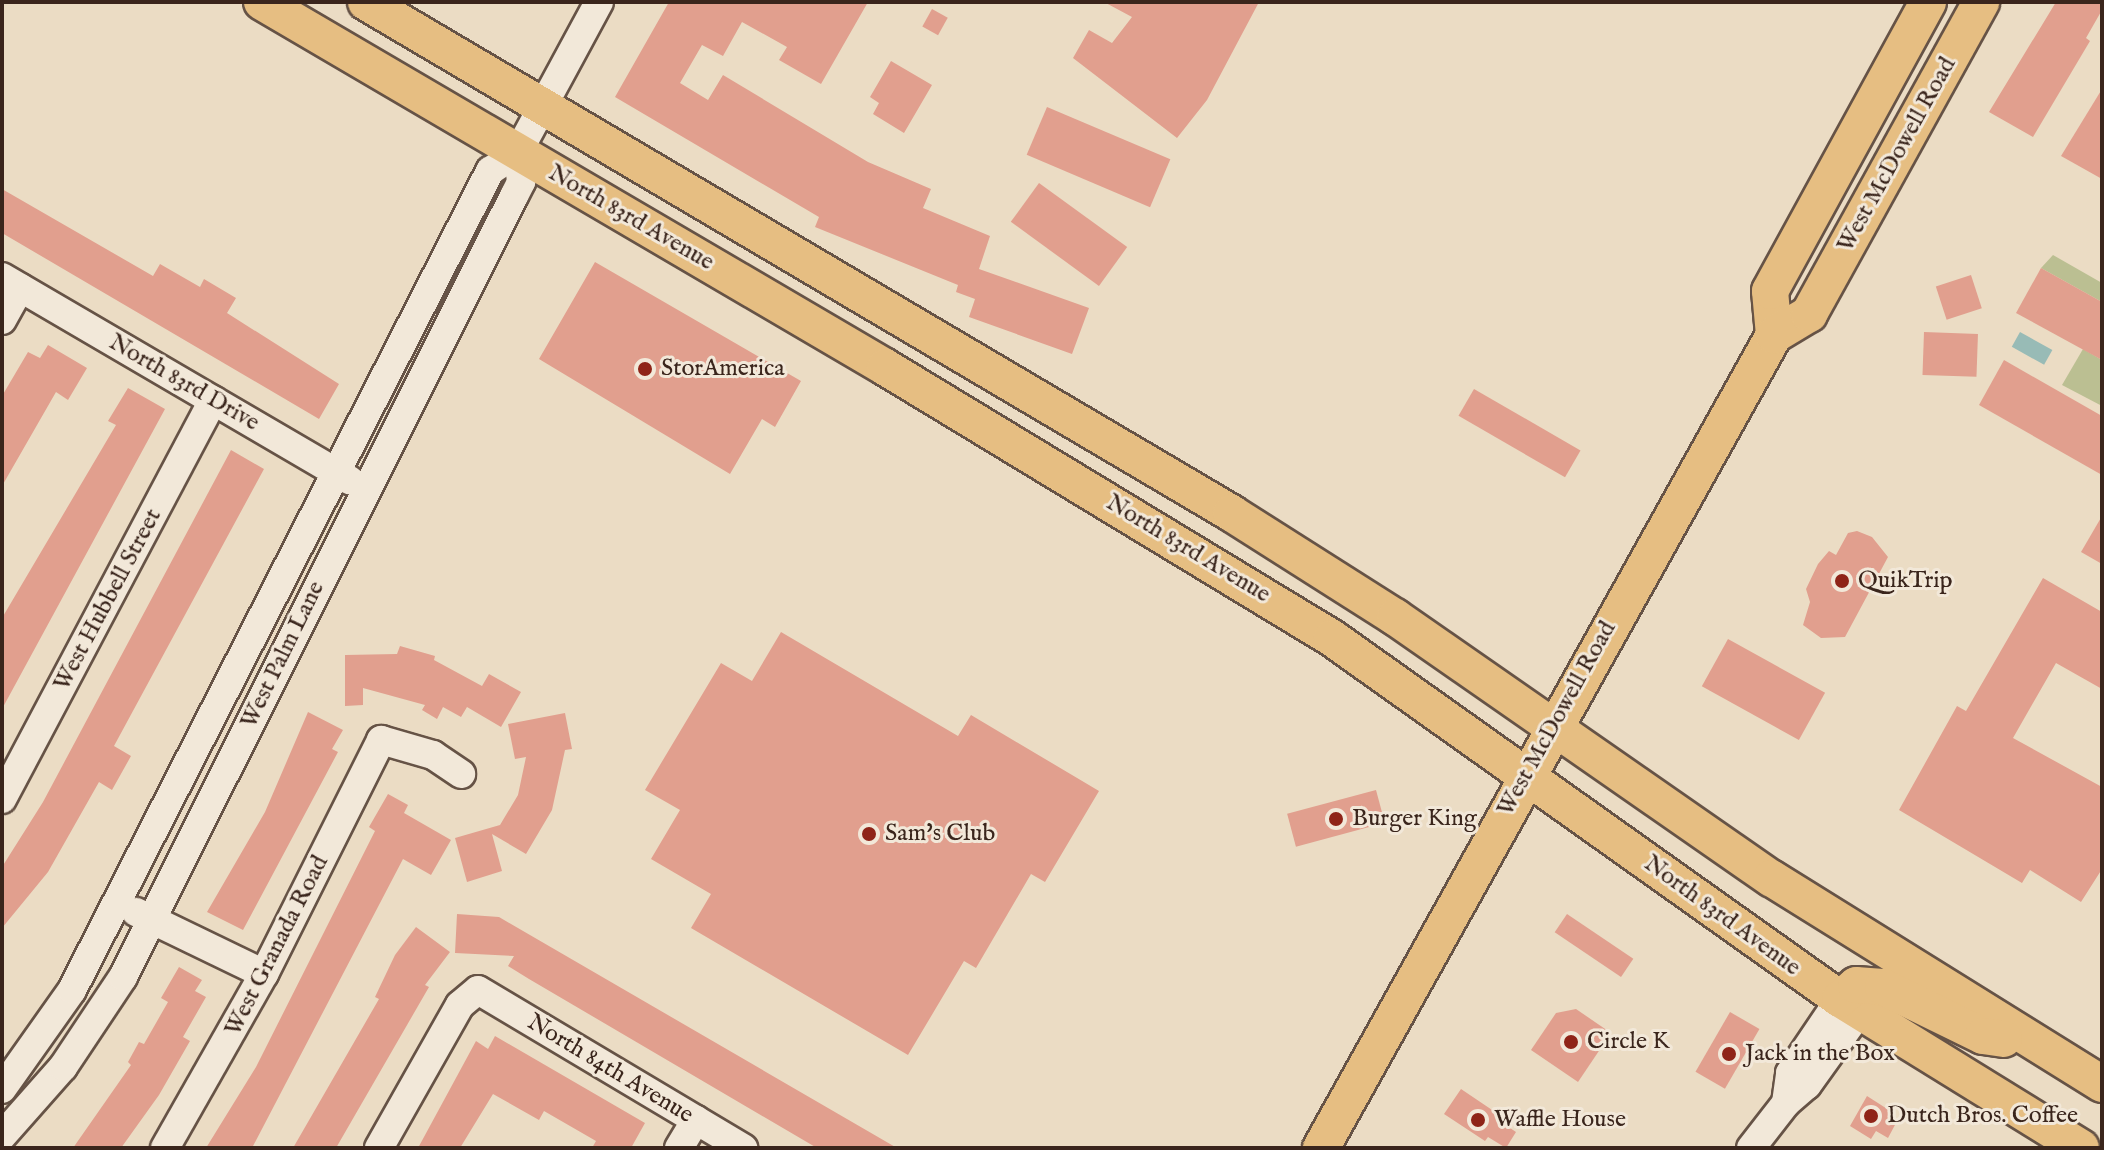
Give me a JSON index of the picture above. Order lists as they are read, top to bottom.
{
  "streets": {
    "main road": ["West McDowell Road", "North 83rd Avenue"],
    "street": [
      "North 83rd Drive",
      "West Hubbell Street",
      "West Palm Lane",
      "West Granada Road",
      "North 84th Avenue"
    ]
  },
  "crossings": [
    ["West McDowell Road", "North 83rd Avenue"],
    ["North 83rd Avenue", "West Palm Lane"],
    ["North 83rd Drive", "West Hubbell Street"],
    ["North 83rd Drive", "West Palm Lane"]
  ],
  "places": [
    "StorAmerica",
    "QuikTrip",
    "Burger King",
    "Sam's Club",
    "Circle K",
    "Jack in the Box",
    "Dutch Bros. Coffee",
    "Waffle House"
  ]
}
